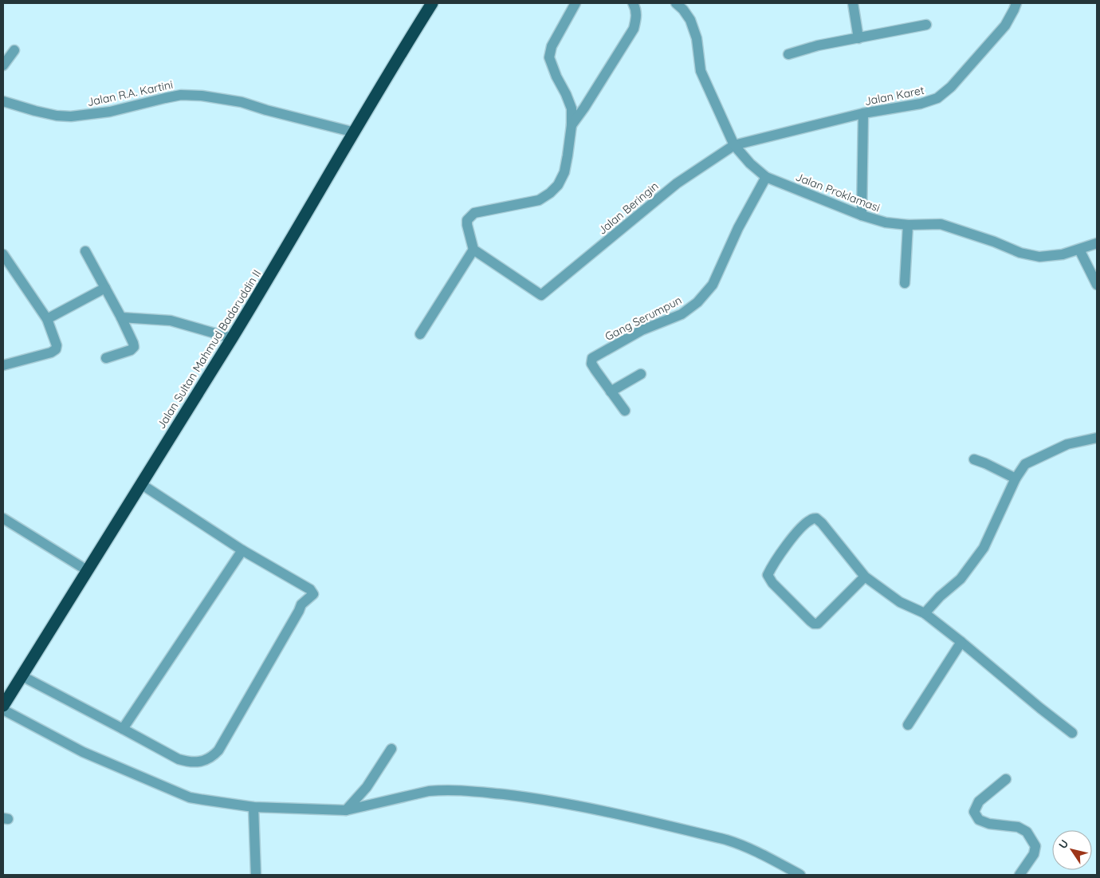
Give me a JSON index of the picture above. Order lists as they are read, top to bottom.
{
  "streets": {
    "highway": ["Jalan Sultan Mahmud Badaruddin II"],
    "street": [
      "Jalan R.A. Kartini",
      "Jalan Karet",
      "Jalan Proklamasi",
      "Jalan Beringin",
      "Gang Serumpun"
    ]
  },
  "crossings": [
    ["Jalan R.A. Kartini", "Jalan Sultan Mahmud Badaruddin II"],
    ["Jalan Karet", "Jalan Proklamasi"],
    ["Jalan Karet", "Jalan Beringin"],
    ["Jalan Proklamasi", "Jalan Beringin"],
    ["Jalan Proklamasi", "Gang Serumpun"]
  ],
  "north": "top left"
}
